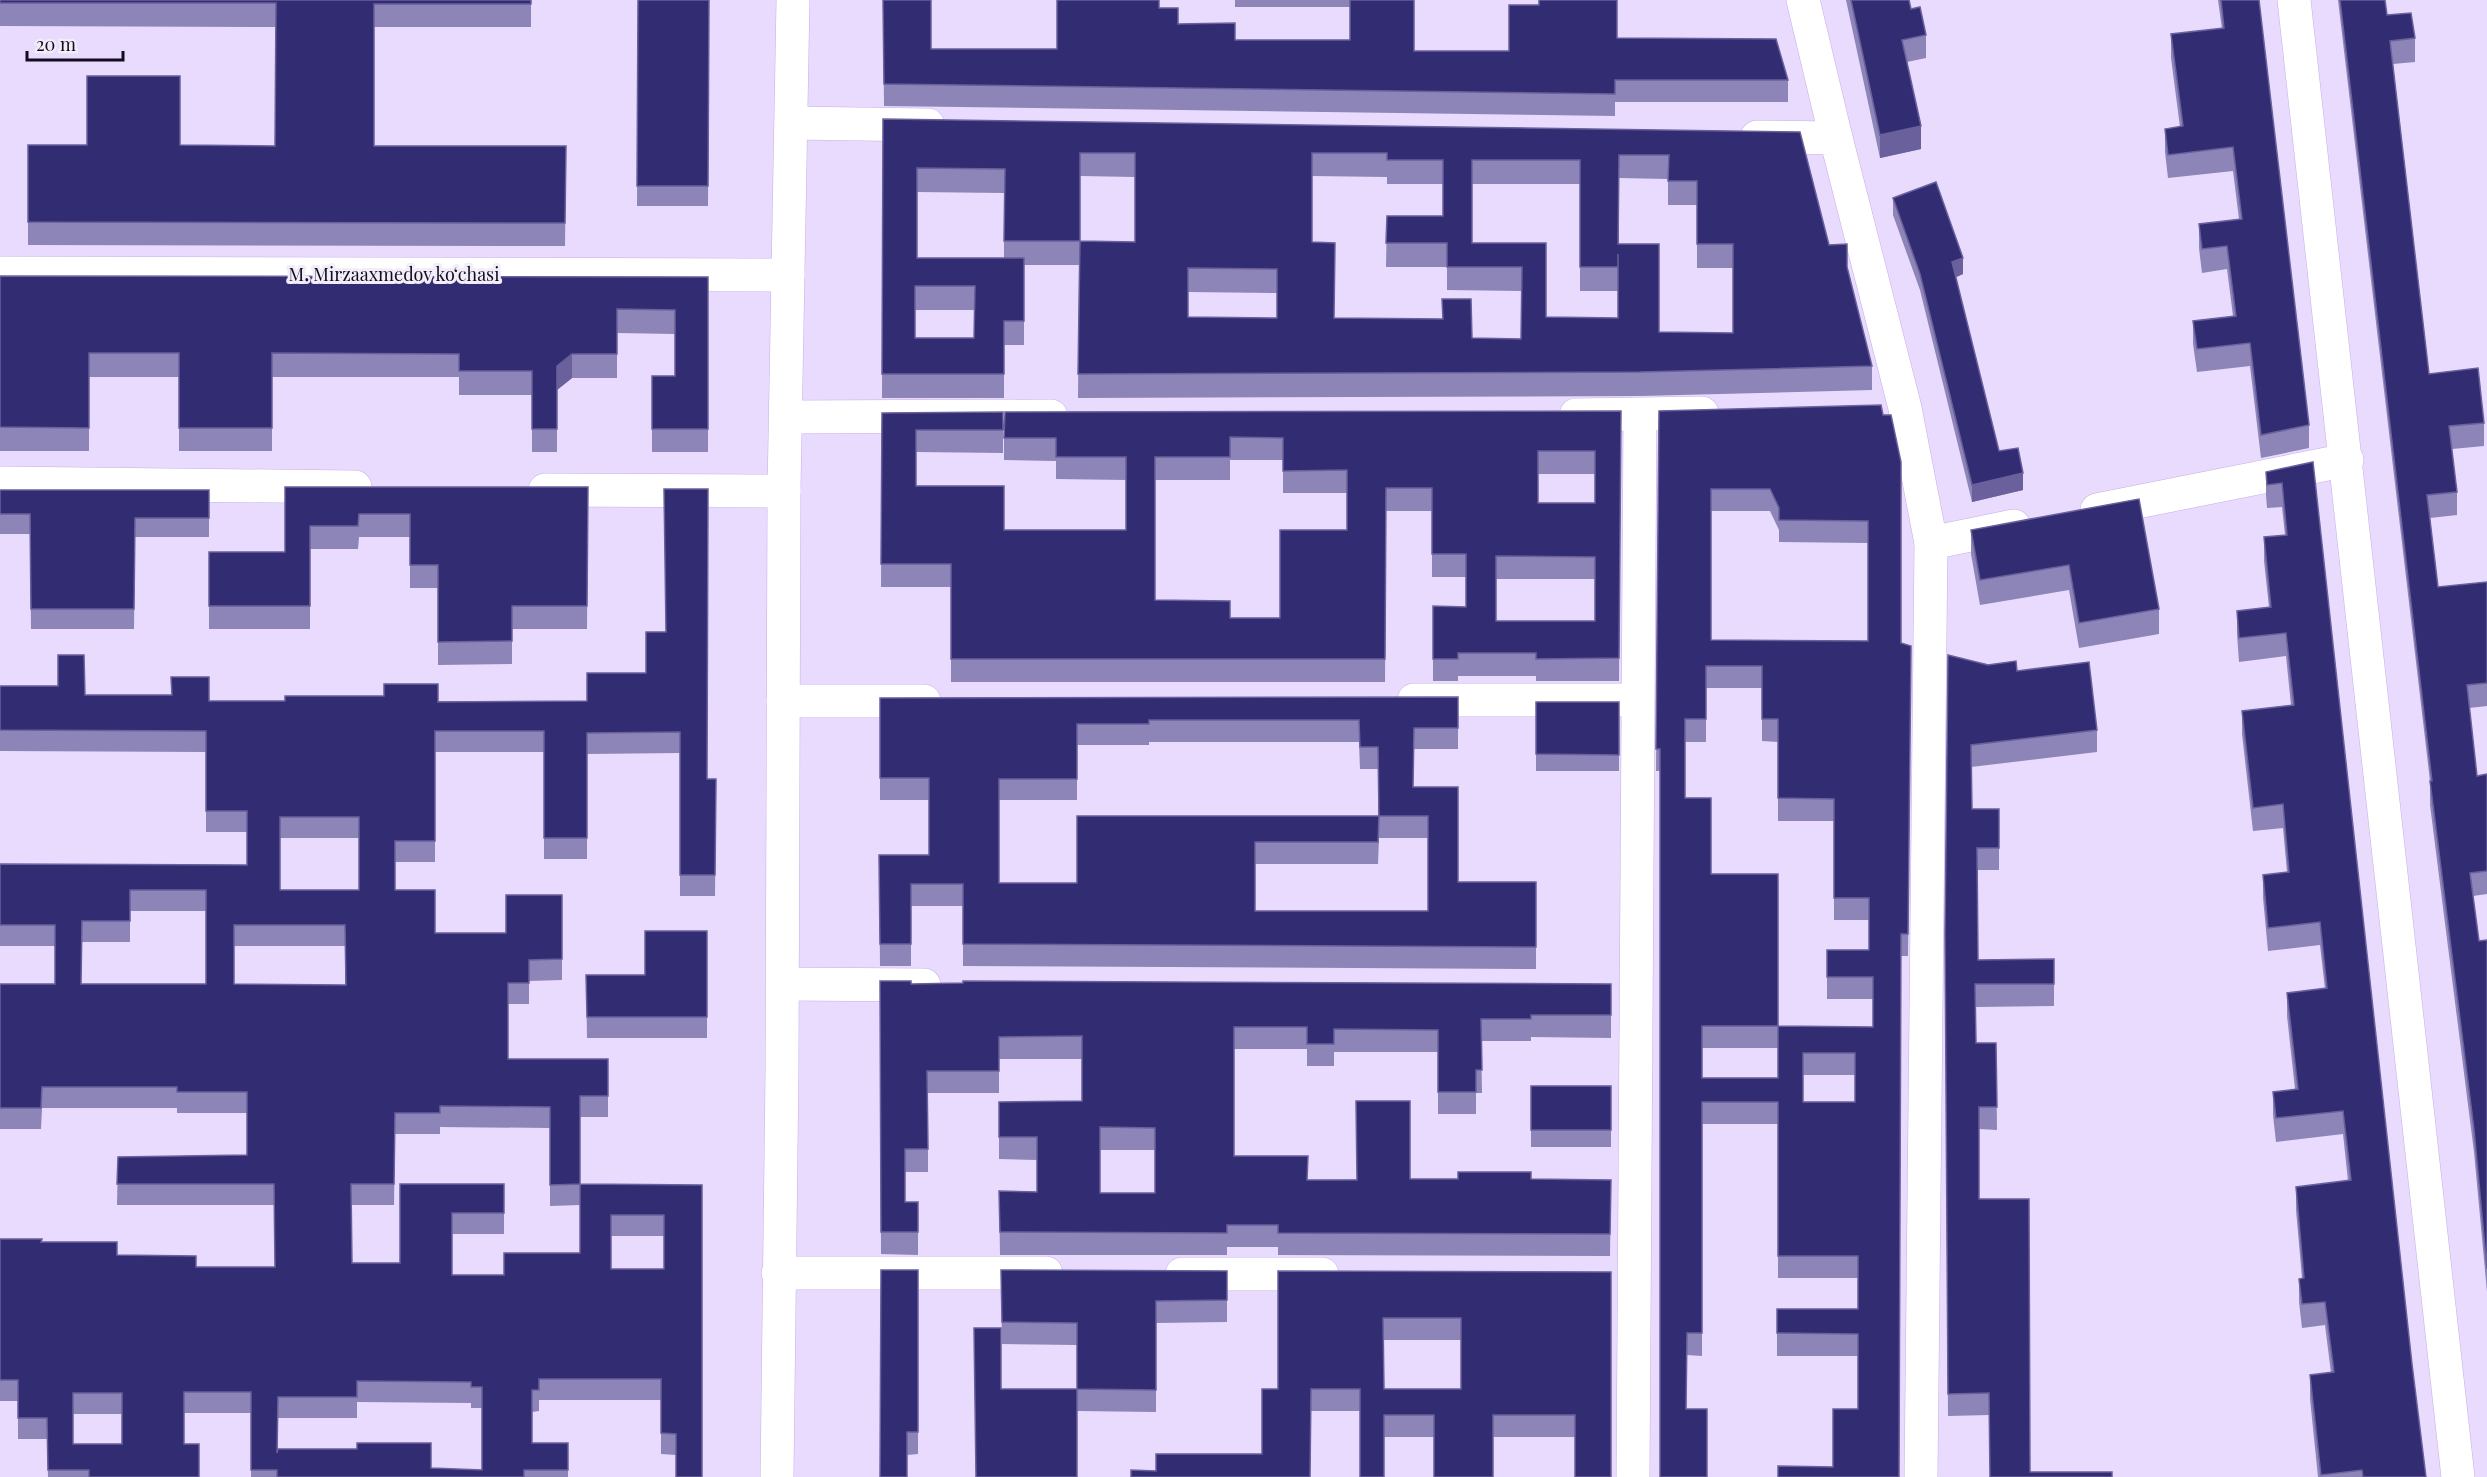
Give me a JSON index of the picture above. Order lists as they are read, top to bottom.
{
  "streets": {
    "street": ["M. Mirzaaxmedov koʻchasi"]
  },
  "scale_bar": "20 m"
}
